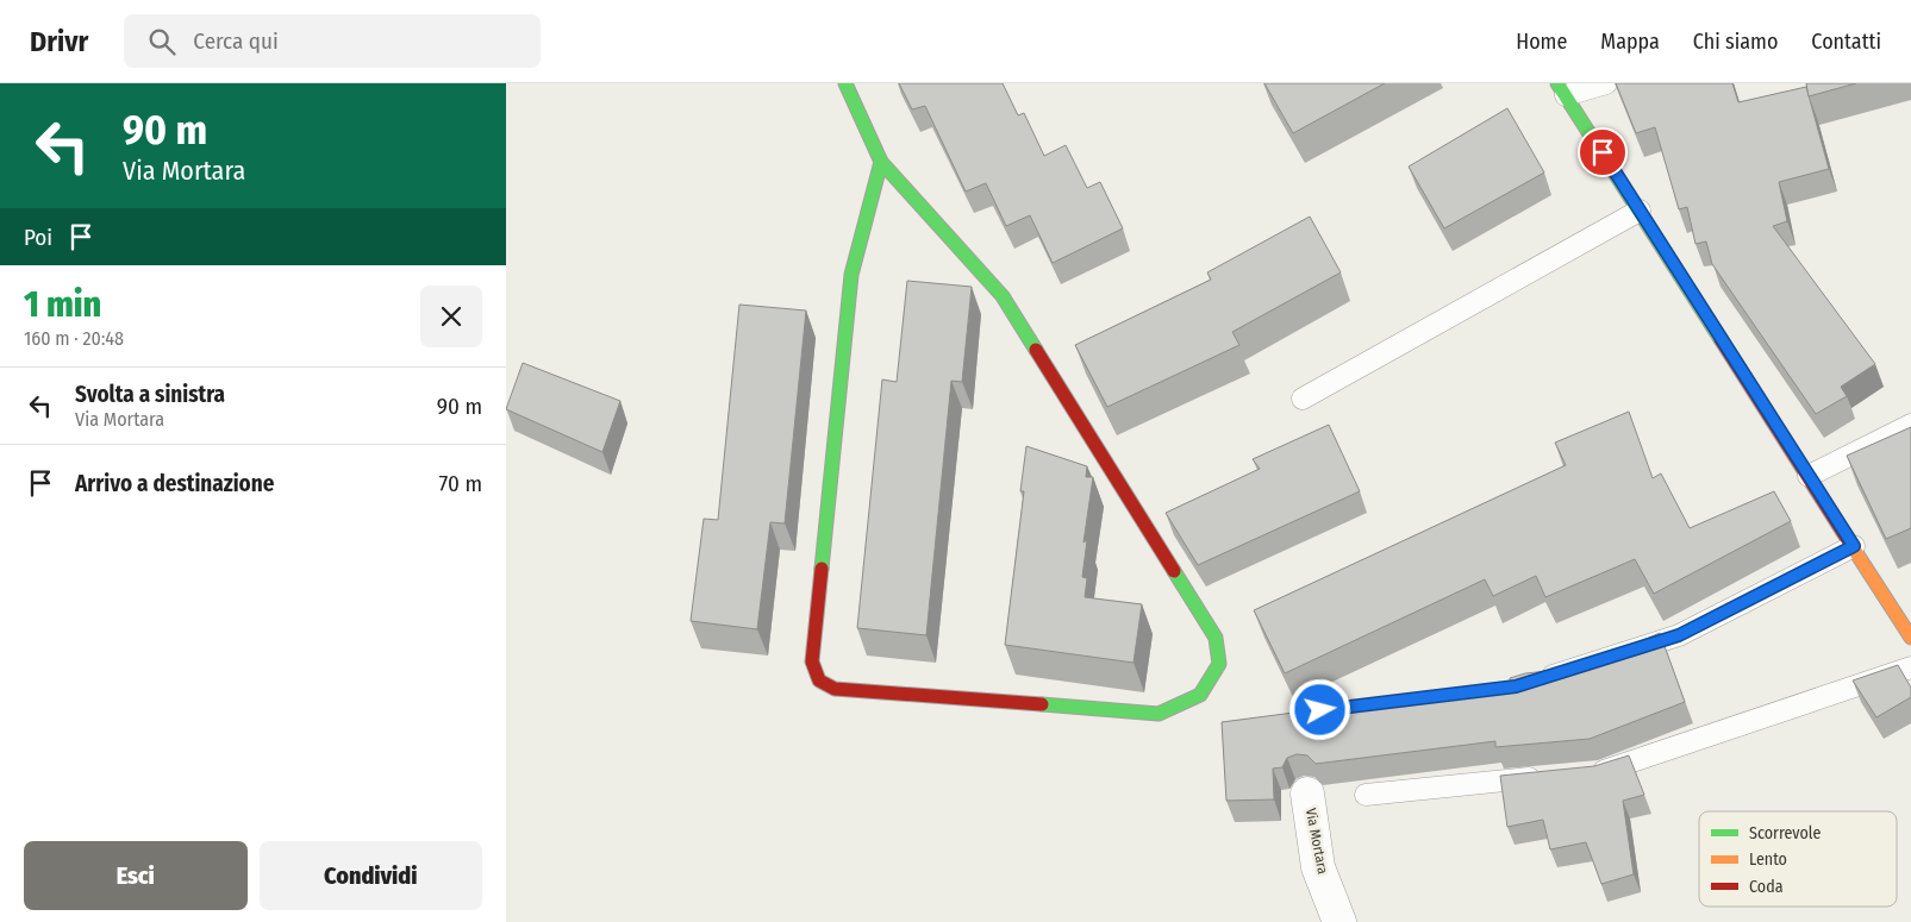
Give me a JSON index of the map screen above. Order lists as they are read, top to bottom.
{
  "streets": {
    "street": ["Via Mortara"]
  },
  "legend": ["Scorrevole", "Lento", "Coda"],
  "page": {
    "header": "Drivr",
    "search": "Cerca qui",
    "nav": [
      "Home",
      "Mappa",
      "Chi siamo",
      "Contatti"
    ],
    "turn": ["90 m", "Via Mortara"],
    "then": "Poi",
    "heading": ["1 min", "160 m · 20:48"],
    "list": [
      {
        "name": "Svolta a sinistra",
        "note": "Via Mortara",
        "value": "90 m"
      },
      {
        "name": "Arrivo a destinazione",
        "value": "70 m"
      }
    ],
    "buttons": ["Esci", "Condividi"]
  }
}
